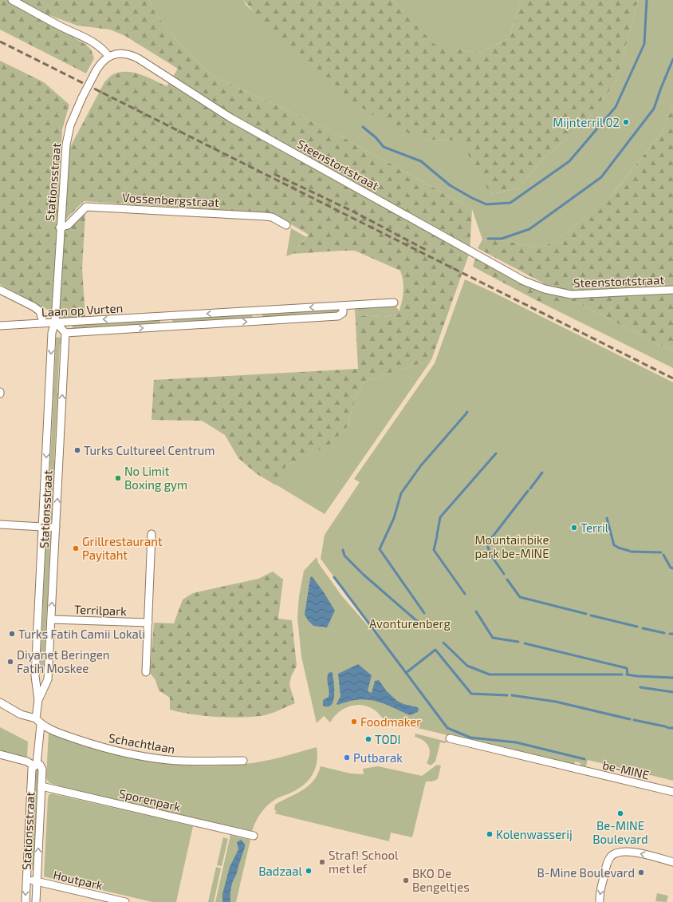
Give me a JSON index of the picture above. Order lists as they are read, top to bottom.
{
  "streets": {
    "street": [
      "Steenstortstraat",
      "Stationsstraat",
      "Vossenbergstraat",
      "Laan op Vurten",
      "Terrilpark",
      "Schachtlaan",
      "be-MINE",
      "Sporenpark",
      "Houtpark"
    ]
  },
  "crossings": [
    ["Steenstortstraat", "Stationsstraat"],
    ["Stationsstraat", "Vossenbergstraat"],
    ["Stationsstraat", "Laan op Vurten"],
    ["Stationsstraat", "Terrilpark"],
    ["Stationsstraat", "Schachtlaan"],
    ["Stationsstraat", "Sporenpark"],
    ["Stationsstraat", "Houtpark"]
  ],
  "parks": ["Mountainbike park be-MINE", "Avonturenberg"],
  "places": [
    "Mijnterril 02",
    "Turks Cultureel Centrum",
    "No Limit Boxing gym",
    "Terril",
    "Grillrestaurant Payitaht",
    "Turks Fatih Camii Lokali",
    "Diyanet Beringen Fatih Moskee",
    "Foodmaker",
    "TODI",
    "Putbarak",
    "Be-MINE Boulevard",
    "Kolenwasserij",
    "Straf! School met lef",
    "Badzaal",
    "B-Mine Boulevard",
    "BKO De Bengeltjes"
  ]
}
